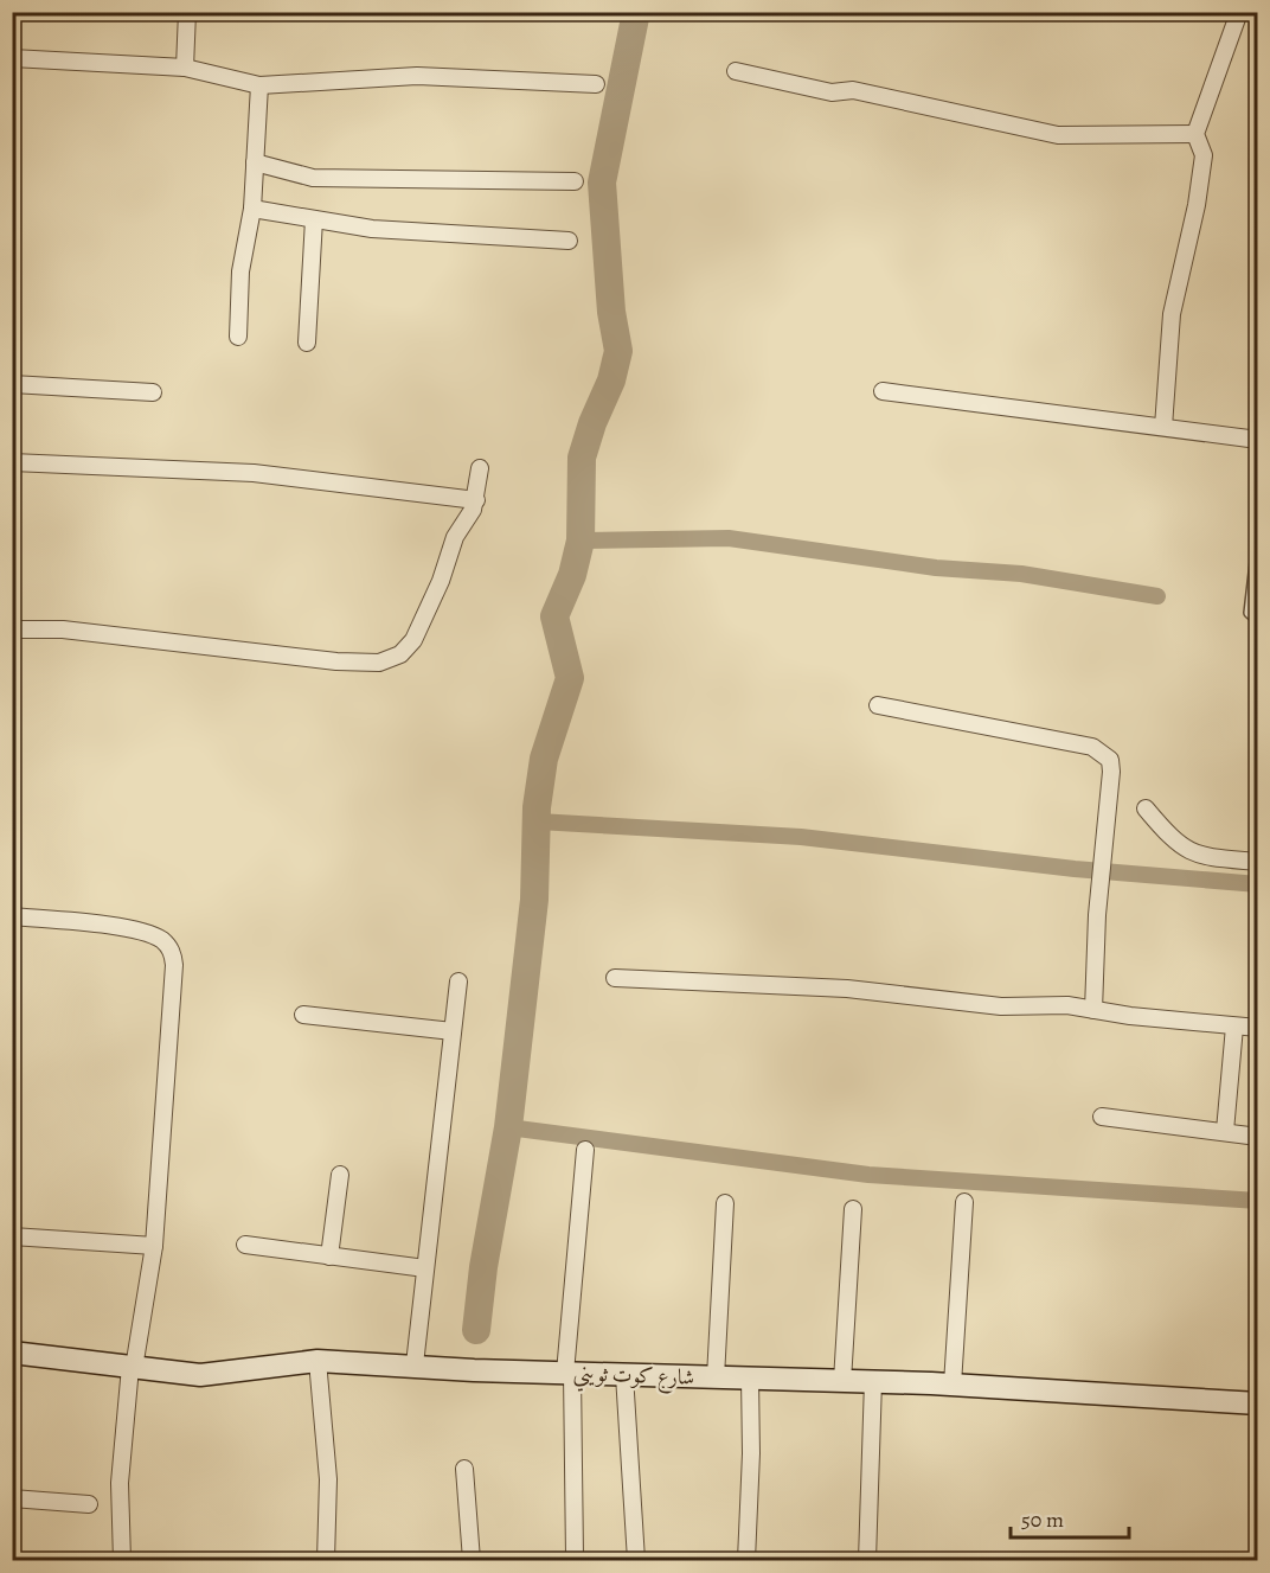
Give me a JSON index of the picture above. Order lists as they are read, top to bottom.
{
  "streets": {
    "main road": ["شارع كوت ثويني"]
  },
  "scale_bar": "50 m"
}
